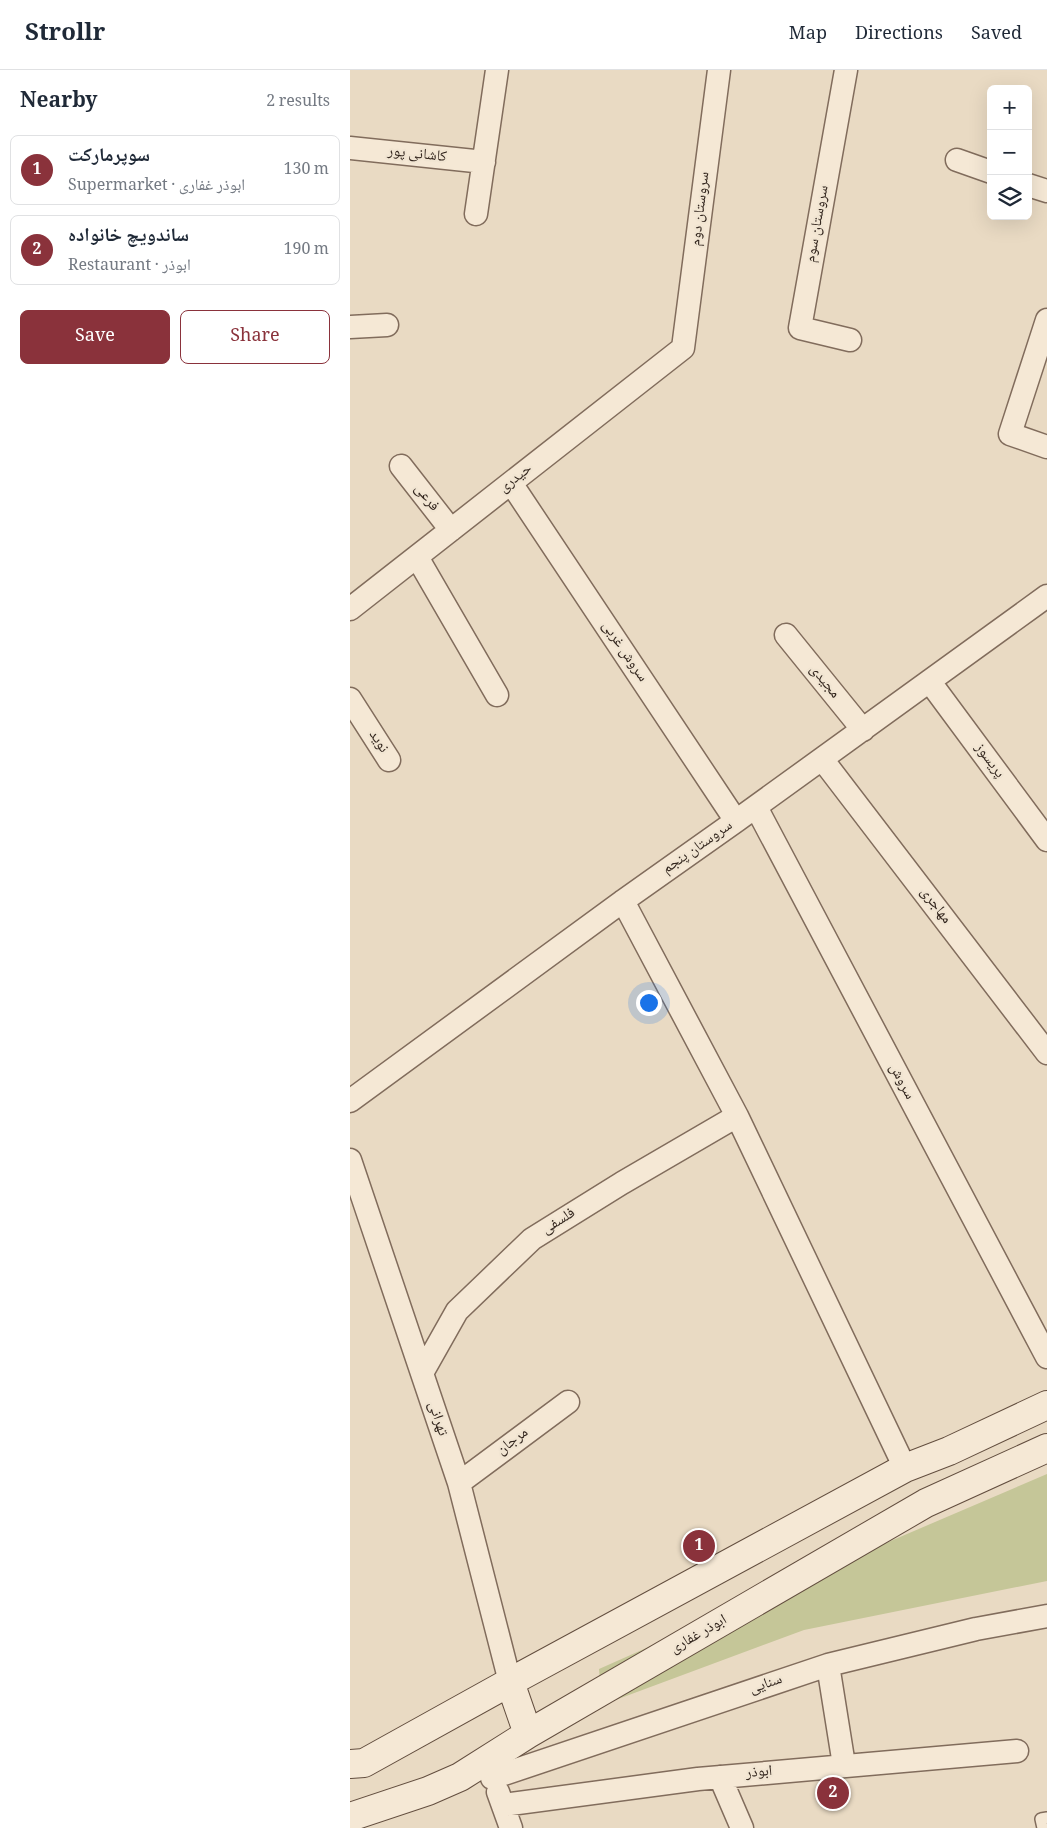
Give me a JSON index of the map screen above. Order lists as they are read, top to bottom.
{
  "streets": {
    "main road": ["ابوذر غفاری"],
    "street": [
      "کاشانی پور",
      "سروستان دوم",
      "سروستان سوم",
      "حیدری",
      "فرعی",
      "سروش غربی",
      "مجیدی",
      "نوید",
      "پریسوز",
      "سروستان پنجم",
      "مهاجری",
      "سروش",
      "فلسفی",
      "تهرانی",
      "مرجان",
      "سنایی",
      "ابوذر"
    ]
  },
  "crossings": [
    ["سروستان دوم", "حیدری"],
    ["حیدری", "فرعی"],
    ["حیدری", "سروش غربی"],
    ["سروش غربی", "سروستان پنجم"],
    ["مجیدی", "سروستان پنجم"],
    ["پریسوز", "سروستان پنجم"],
    ["سروستان پنجم", "مهاجری"],
    ["سروستان پنجم", "سروش"],
    ["فلسفی", "تهرانی"],
    ["تهرانی", "مرجان"],
    ["ابوذر غفاری", "سنایی"]
  ],
  "page": {
    "header": "Strollr",
    "nav": ["Map", "Directions", "Saved"],
    "heading": ["Nearby", "2 results"],
    "map_buttons": ["+", "−"],
    "list": [
      {
        "mark": "1",
        "name": "سوپرمارکت",
        "note": "Supermarket · ابوذر غفاری",
        "value": "130 m"
      },
      {
        "mark": "2",
        "name": "ساندویچ خانواده",
        "note": "Restaurant · ابوذر",
        "value": "190 m"
      }
    ],
    "buttons": ["Save", "Share"],
    "pins": ["1", "2"]
  }
}
